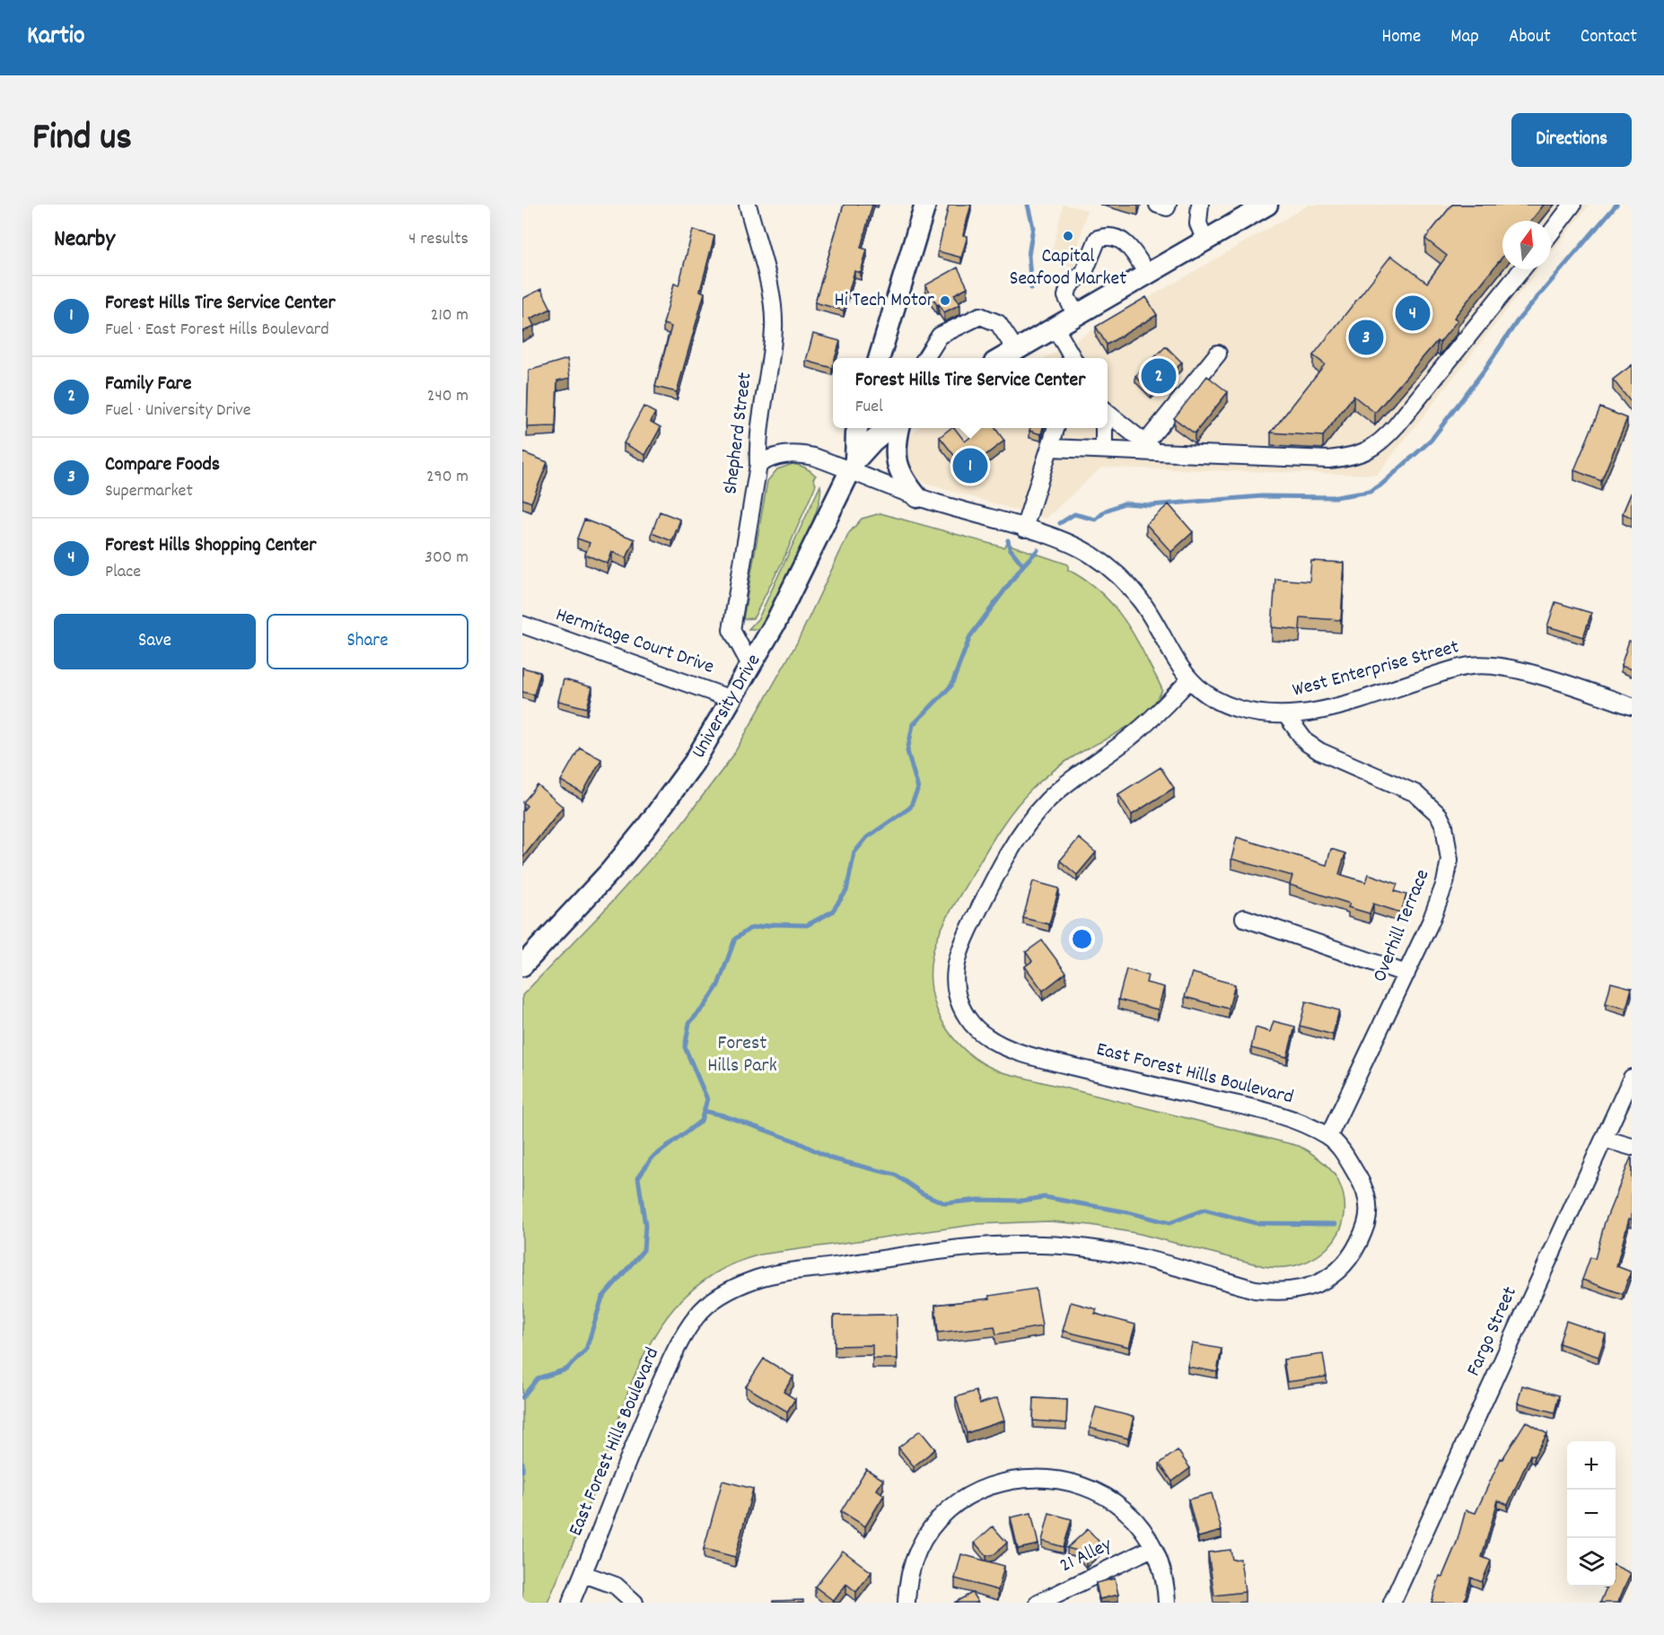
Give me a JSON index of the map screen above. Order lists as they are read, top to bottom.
{
  "streets": {
    "main road": ["University Drive"],
    "street": [
      "Shepherd Street",
      "Hermitage Court Drive",
      "West Enterprise Street",
      "Overhill Terrace",
      "East Forest Hills Boulevard",
      "Fargo Street",
      "21 Alley"
    ]
  },
  "crossings": [
    ["Shepherd Street", "University Drive"],
    ["Hermitage Court Drive", "University Drive"],
    ["West Enterprise Street", "Overhill Terrace"],
    ["Overhill Terrace", "East Forest Hills Boulevard"]
  ],
  "parks": ["Forest Hills Park"],
  "places": ["Capital Seafood Market", "Hi Tech Motor"],
  "north": "top",
  "page": {
    "header": "Kartio",
    "nav": [
      "Home",
      "Map",
      "About",
      "Contact"
    ],
    "title": "Find us",
    "buttons": [
      "Directions",
      ["Save", "Share"]
    ],
    "heading": ["Nearby", "4 results"],
    "list": [
      {
        "mark": "1",
        "name": "Forest Hills Tire Service Center",
        "note": "Fuel · East Forest Hills Boulevard",
        "value": "210 m"
      },
      {
        "mark": "2",
        "name": "Family Fare",
        "note": "Fuel · University Drive",
        "value": "240 m"
      },
      {
        "mark": "3",
        "name": "Compare Foods",
        "note": "Supermarket",
        "value": "290 m"
      },
      {
        "mark": "4",
        "name": "Forest Hills Shopping Center",
        "note": "Place",
        "value": "300 m"
      }
    ],
    "pins": [
      "4",
      "3",
      "2",
      "1"
    ],
    "popup": ["Forest Hills Tire Service Center", "Fuel"],
    "map_buttons": ["+", "−"]
  }
}
